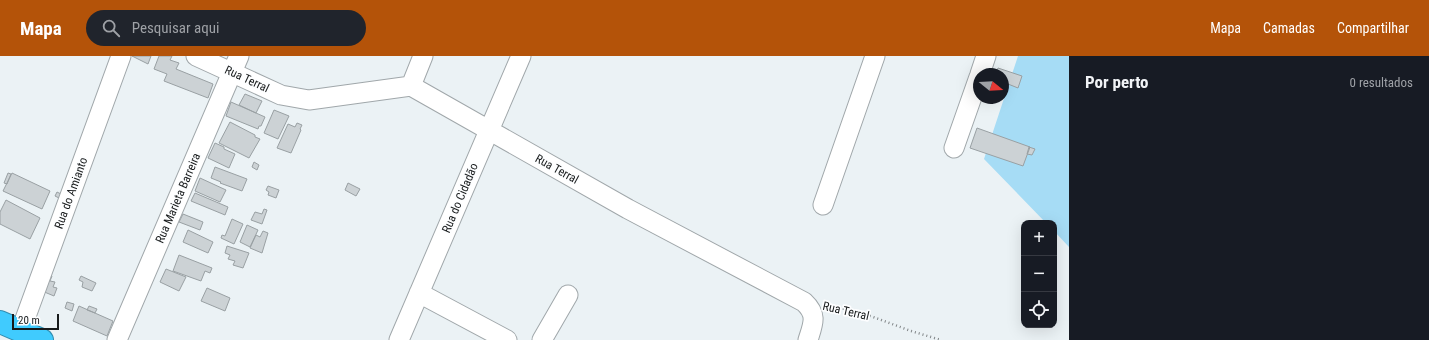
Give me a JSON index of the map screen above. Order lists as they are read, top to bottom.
{
  "streets": {
    "street": [
      "Rua Terral",
      "Rua do Amianto",
      "Rua Marieta Barreira",
      "Rua do Cidadão"
    ]
  },
  "crossings": [
    ["Rua Terral", "Rua Marieta Barreira"],
    ["Rua Terral", "Rua do Cidadão"]
  ],
  "scale_bar": "20 m",
  "north": "right",
  "page": {
    "header": "Mapa",
    "search": "Pesquisar aqui",
    "nav": ["Mapa", "Camadas", "Compartilhar"],
    "heading": ["Por perto", "0 resultados"],
    "map_buttons": ["+", "−"],
    "scale": "20 m"
  }
}
